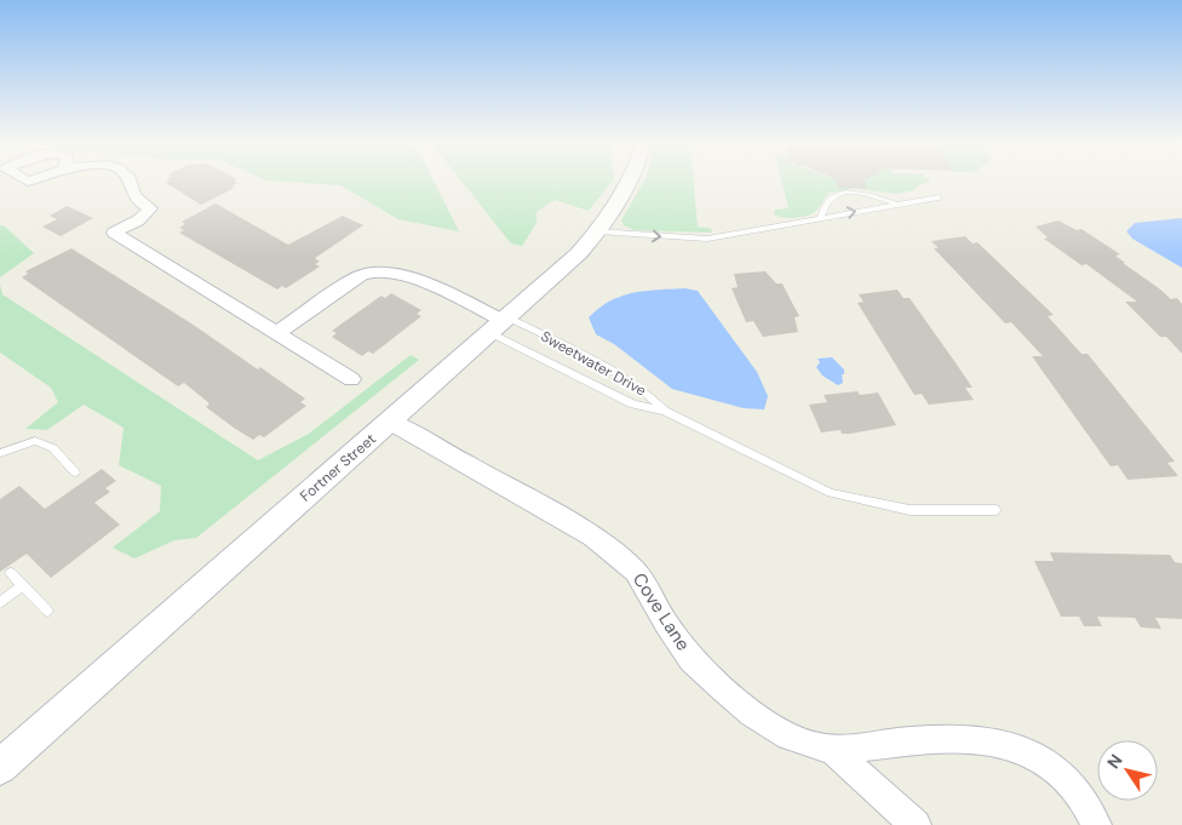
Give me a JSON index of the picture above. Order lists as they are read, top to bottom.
{
  "streets": {
    "street": ["Fortner Street", "Cove Lane"],
    "lane": ["Sweetwater Drive"]
  },
  "crossings": [
    ["Sweetwater Drive", "Fortner Street"],
    ["Fortner Street", "Cove Lane"]
  ],
  "north": "top left"
}
